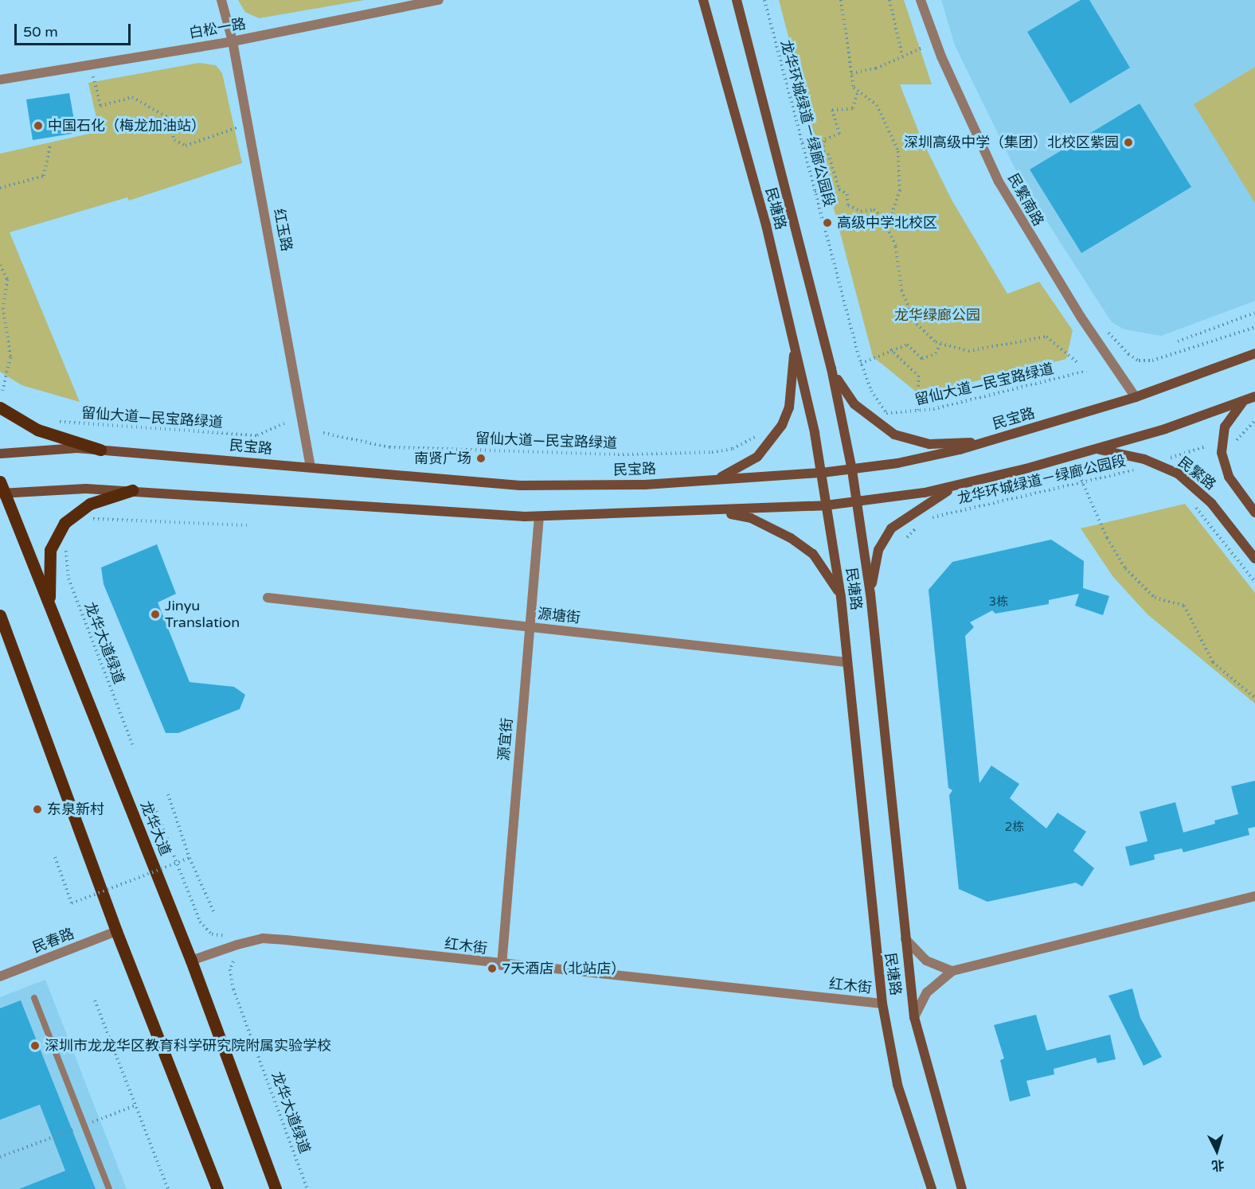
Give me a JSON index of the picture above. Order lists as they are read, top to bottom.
{
  "streets": {
    "main road": [
      "民塘路",
      "民宝路",
      "民繁路",
      "龙华大道"
    ],
    "street": [
      "白松一路",
      "民繁南路",
      "红玉路",
      "源塘街",
      "源宜街",
      "民春路",
      "红木街"
    ],
    "path": ["龙华环城绿道－绿廊公园段", "留仙大道—民宝路绿道", "龙华大道绿道"]
  },
  "crossings": [
    ["白松一路", "红玉路"],
    ["龙华环城绿道－绿廊公园段", "留仙大道—民宝路绿道"],
    ["民繁南路", "民宝路"],
    ["民塘路", "民宝路"],
    ["民塘路", "源塘街"],
    ["民塘路", "红木街"],
    ["红玉路", "民宝路"],
    ["源塘街", "源宜街"],
    ["源宜街", "红木街"],
    ["龙华大道", "红木街"]
  ],
  "parks": ["龙华绿廊公园"],
  "places": [
    "中国石化（梅龙加油站）",
    "深圳高级中学（集团）北校区紫园",
    "高级中学北校区",
    "南贤广场",
    "Jinyu Translation",
    "东泉新村",
    "7天酒店（北站店）",
    "深圳市龙龙华区教育科学研究院附属实验学校"
  ],
  "house_numbers": ["3栋", "2栋"],
  "scale_bar": "50 m",
  "north": "bottom"
}
